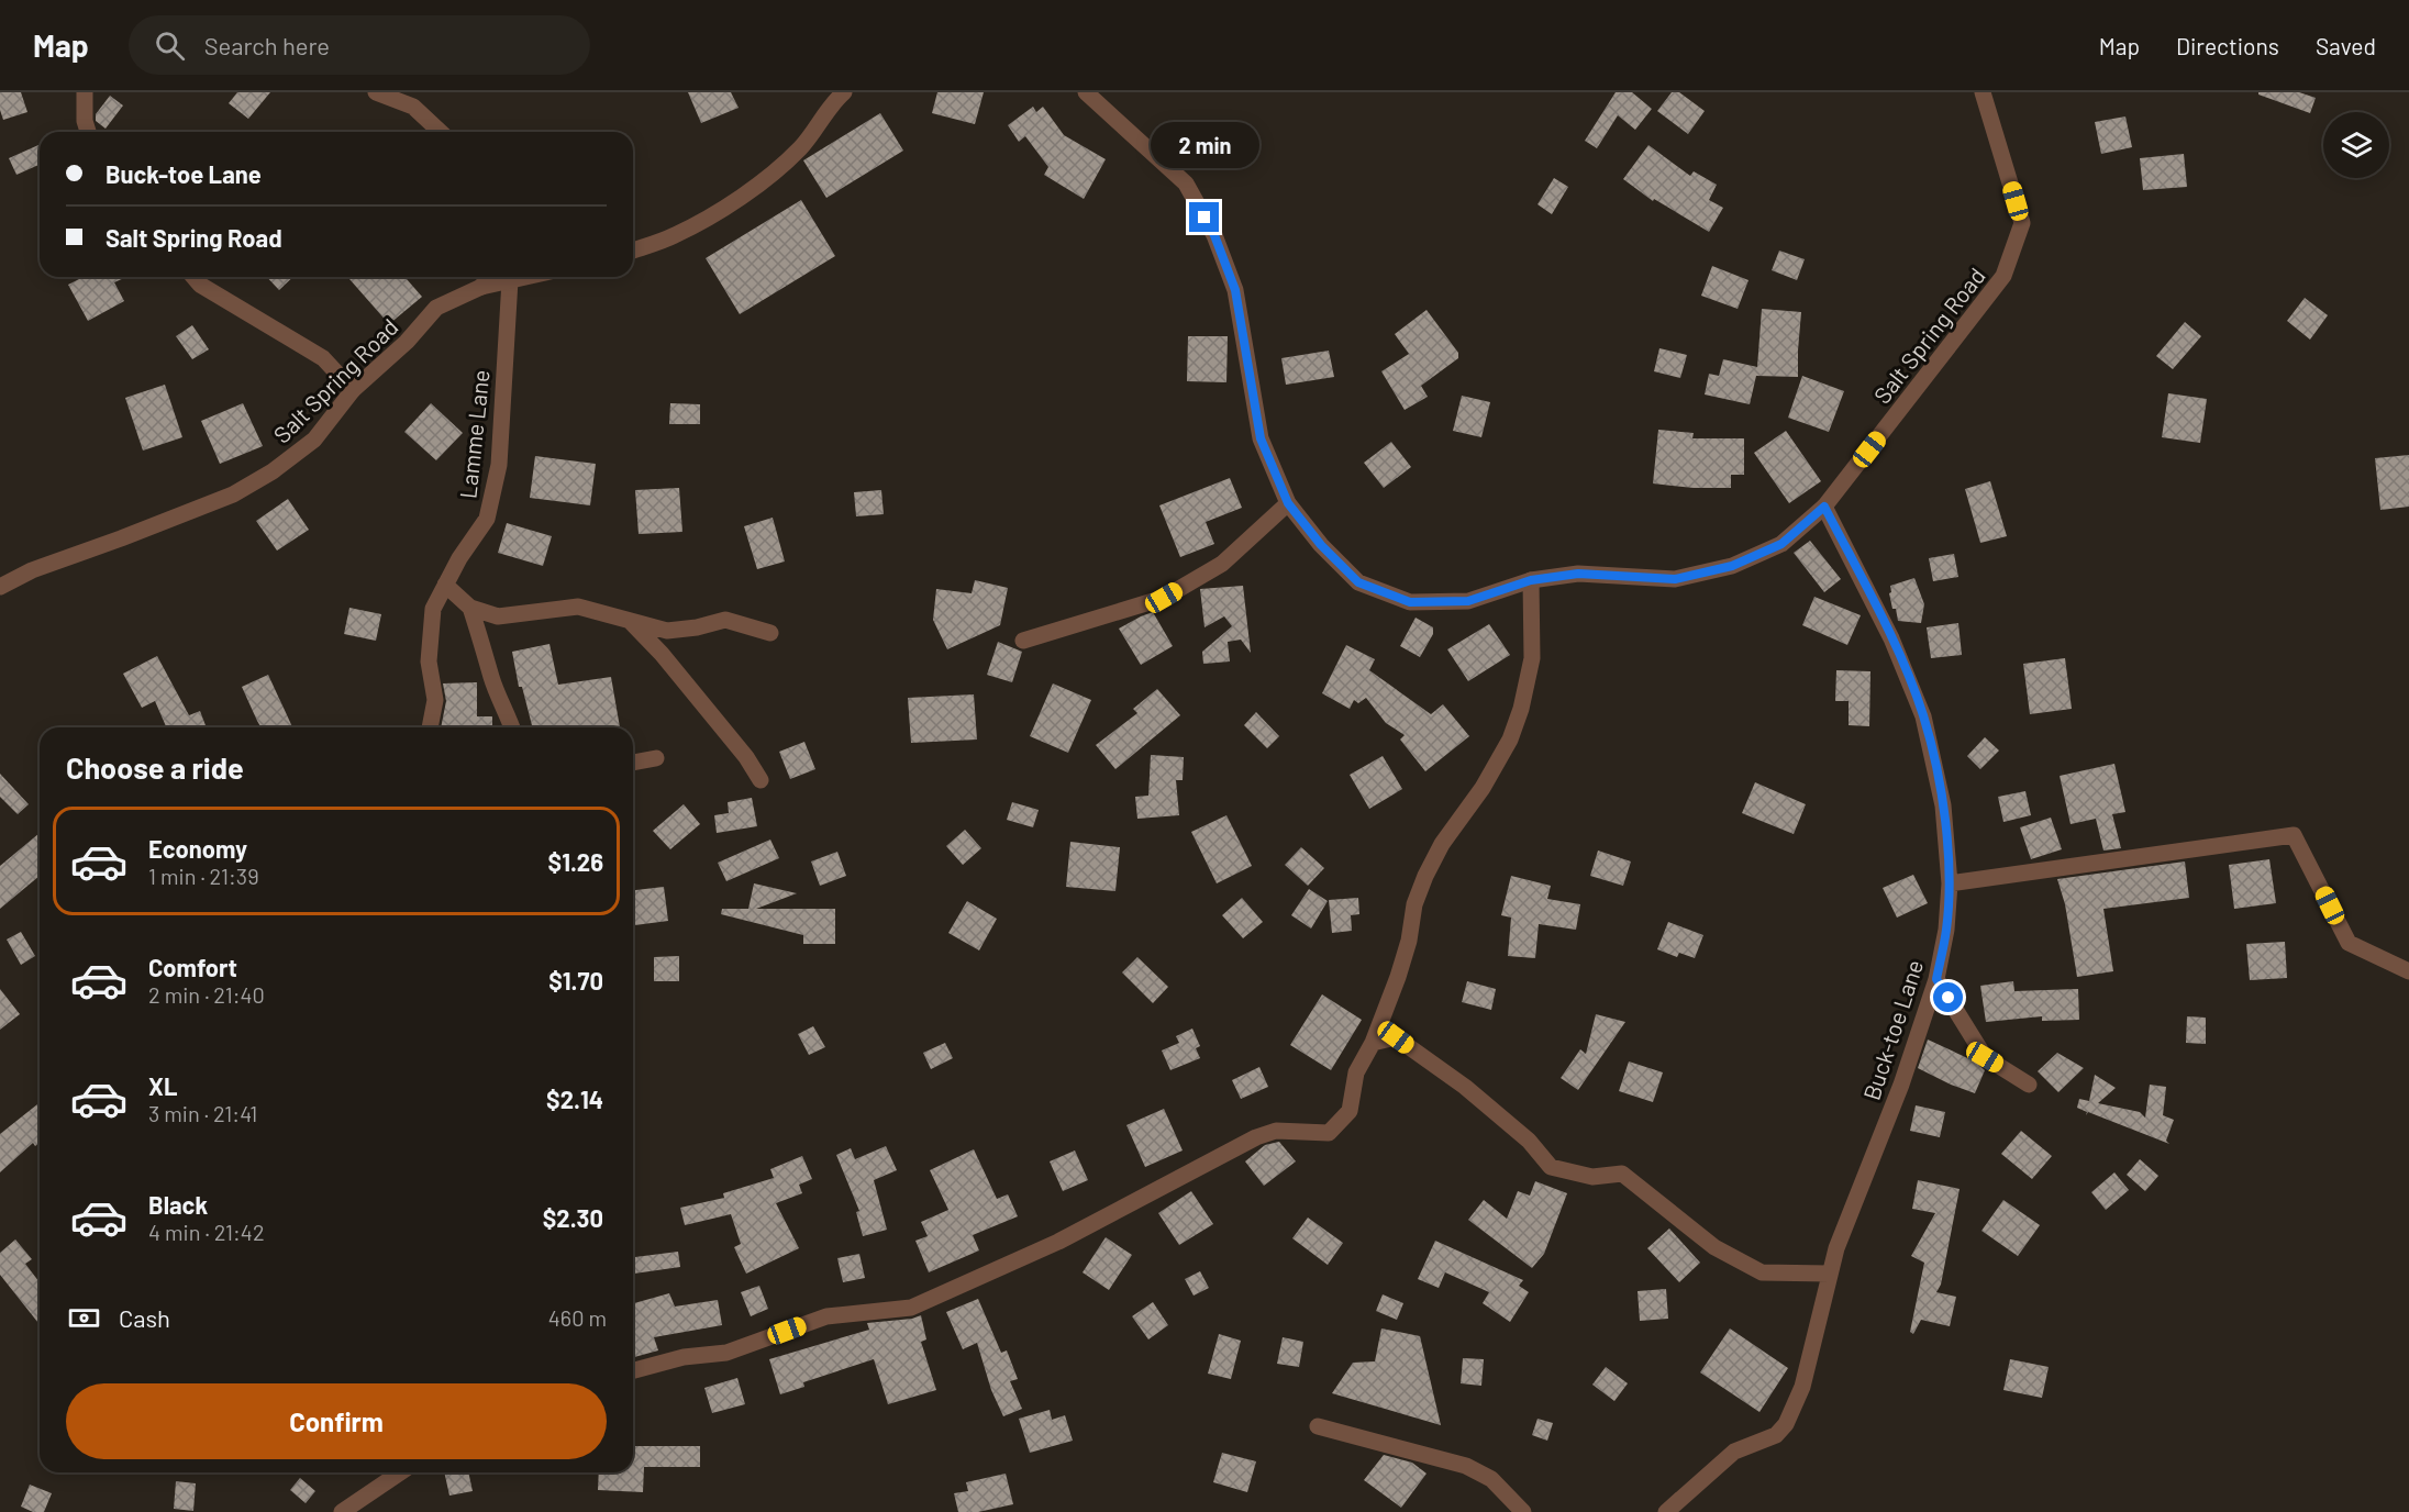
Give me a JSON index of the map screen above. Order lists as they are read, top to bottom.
{
  "streets": {
    "street": ["Salt Spring Road", "Lamme Lane", "Buck-toe Lane"]
  },
  "crossings": [
    ["Salt Spring Road", "Lamme Lane"],
    ["Salt Spring Road", "Buck-toe Lane"]
  ],
  "page": {
    "header": "Map",
    "search": "Search here",
    "nav": ["Map", "Directions", "Saved"],
    "bubble": "2 min",
    "banner": ["Buck-toe Lane", "Salt Spring Road"],
    "heading": "Choose a ride",
    "list": [
      {
        "name": "Economy",
        "note": "1 min · 21:39",
        "value": "$1.26"
      },
      {
        "name": "Comfort",
        "note": "2 min · 21:40",
        "value": "$1.70"
      },
      {
        "name": "XL",
        "note": "3 min · 21:41",
        "value": "$2.14"
      },
      {
        "name": "Black",
        "note": "4 min · 21:42",
        "value": "$2.30"
      }
    ],
    "pay": ["Cash", "460 m"],
    "buttons": "Confirm"
  }
}
